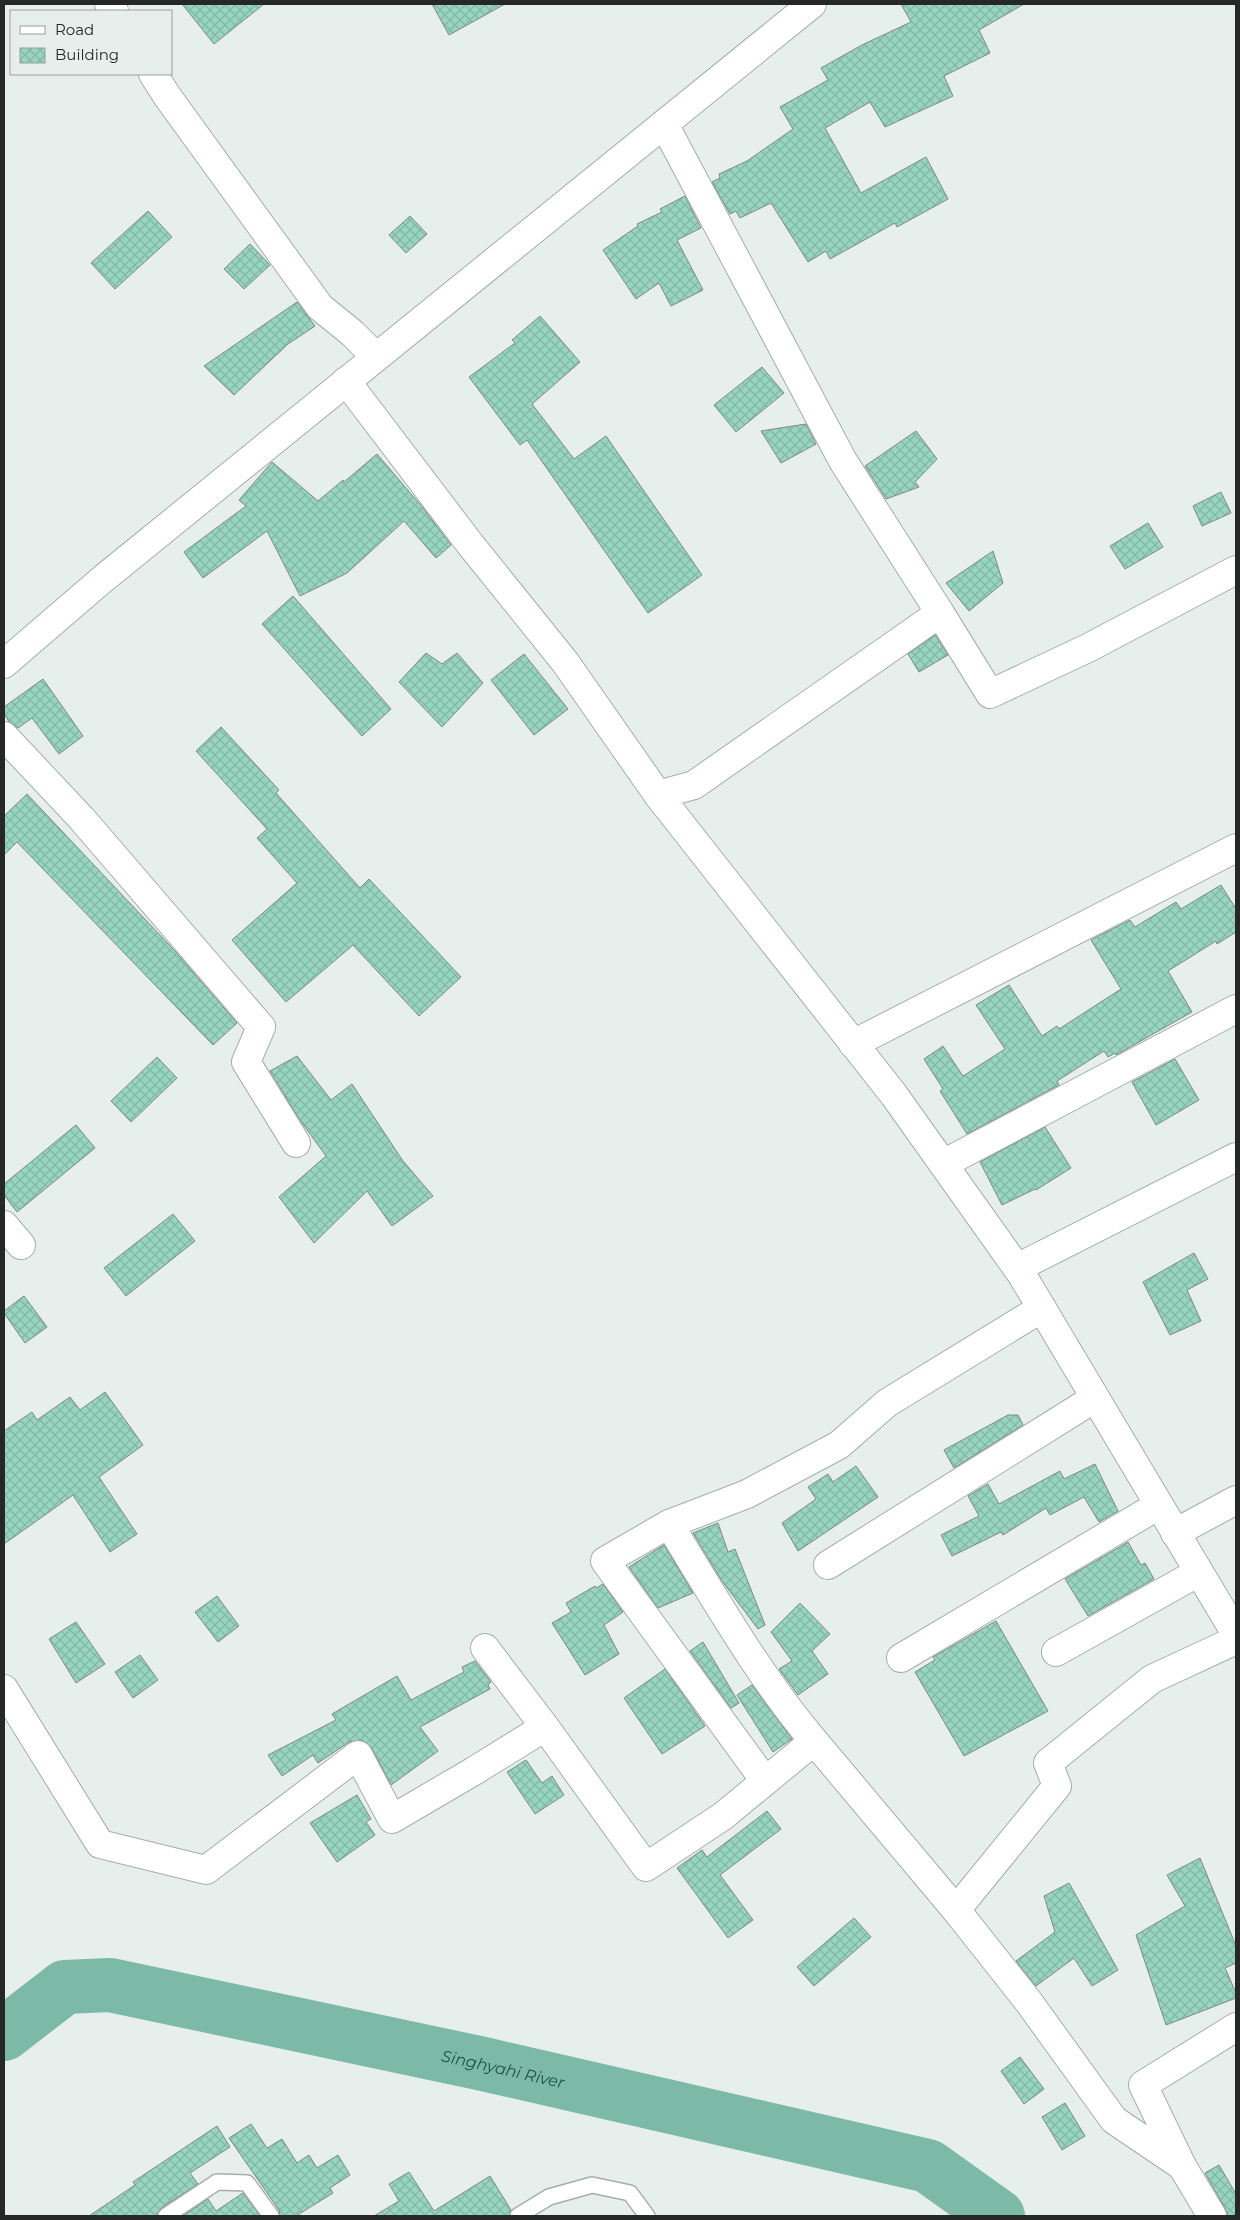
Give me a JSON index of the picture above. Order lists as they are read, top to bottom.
{
  "water": ["Singhyahi River"],
  "legend": ["Road", "Building"]
}
